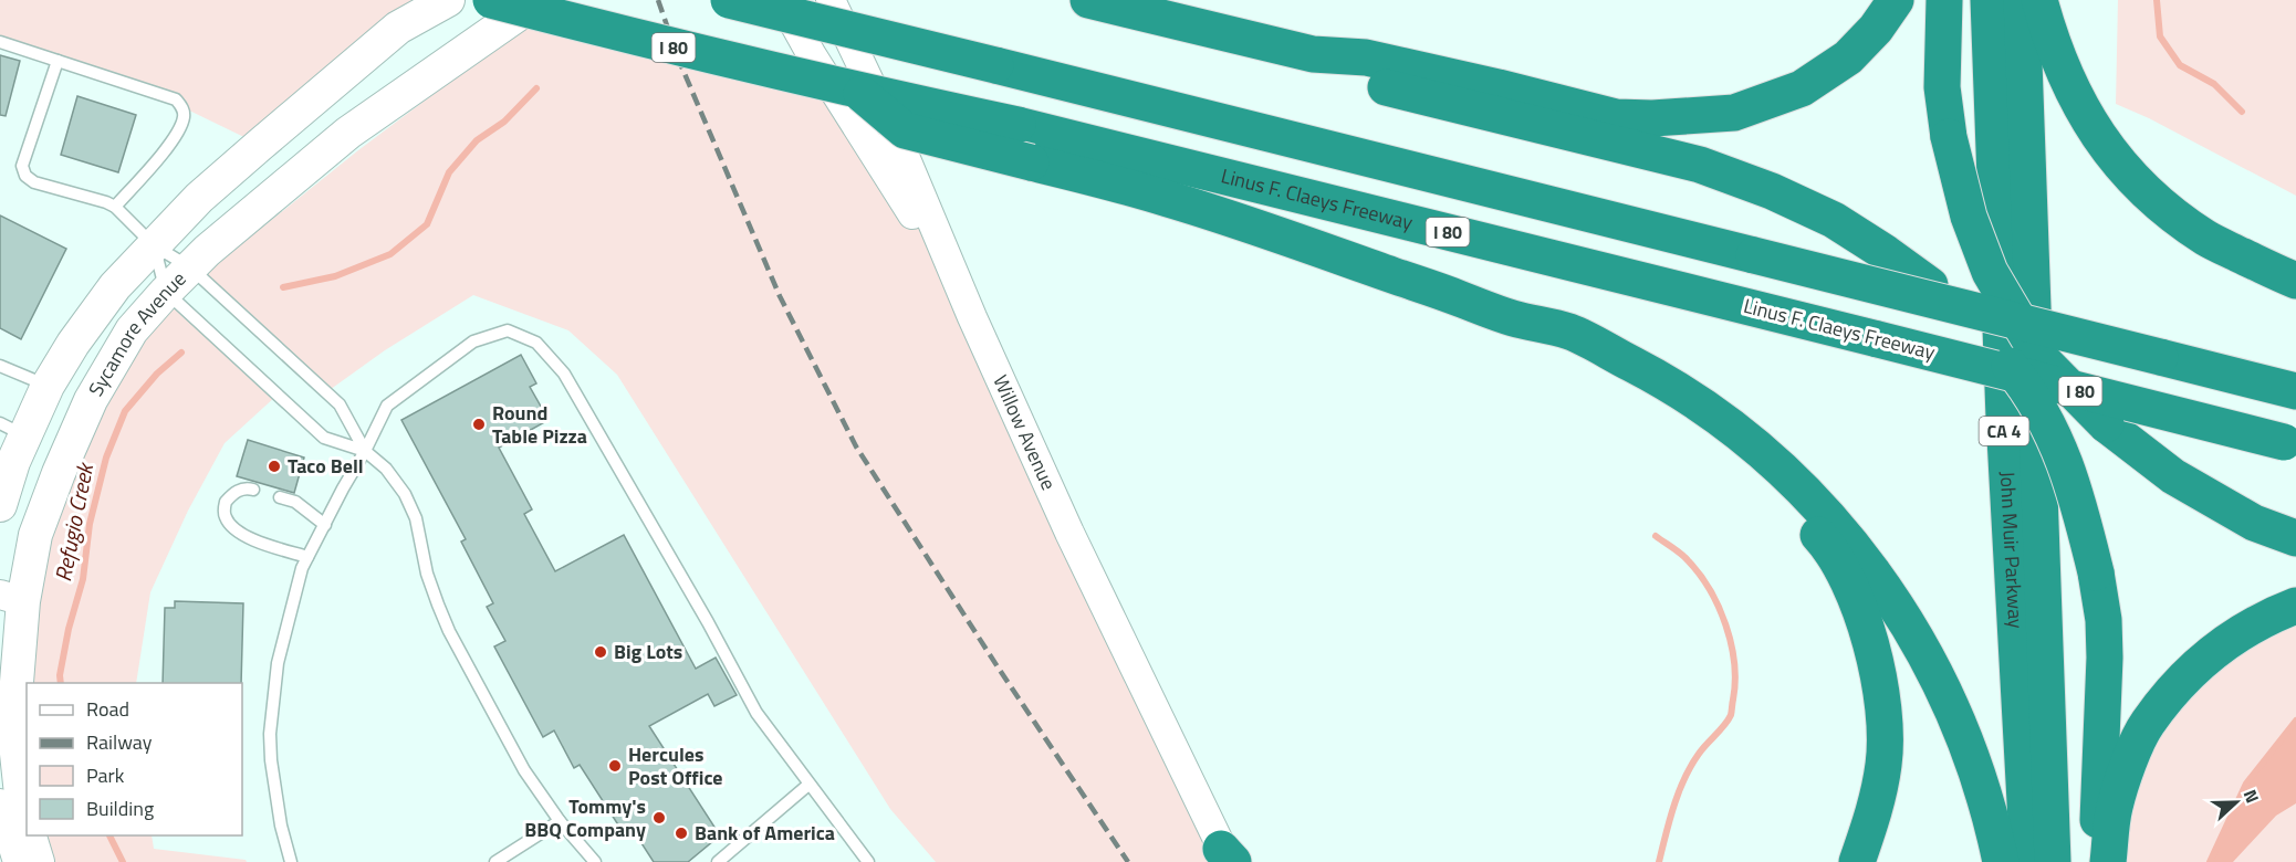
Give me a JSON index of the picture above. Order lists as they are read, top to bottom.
{
  "streets": {
    "highway": [
      "I 80",
      "Linus F. Claeys Freeway",
      "CA 4",
      "John Muir Parkway"
    ],
    "main road": ["Sycamore Avenue"],
    "street": ["Willow Avenue"]
  },
  "water": ["Refugio Creek"],
  "places": [
    "Round Table Pizza",
    "Taco Bell",
    "Big Lots",
    "Hercules Post Office",
    "Tommy's BBQ Company",
    "Bank of America"
  ],
  "legend": [
    "Road",
    "Railway",
    "Park",
    "Building"
  ],
  "north": "right"
}
